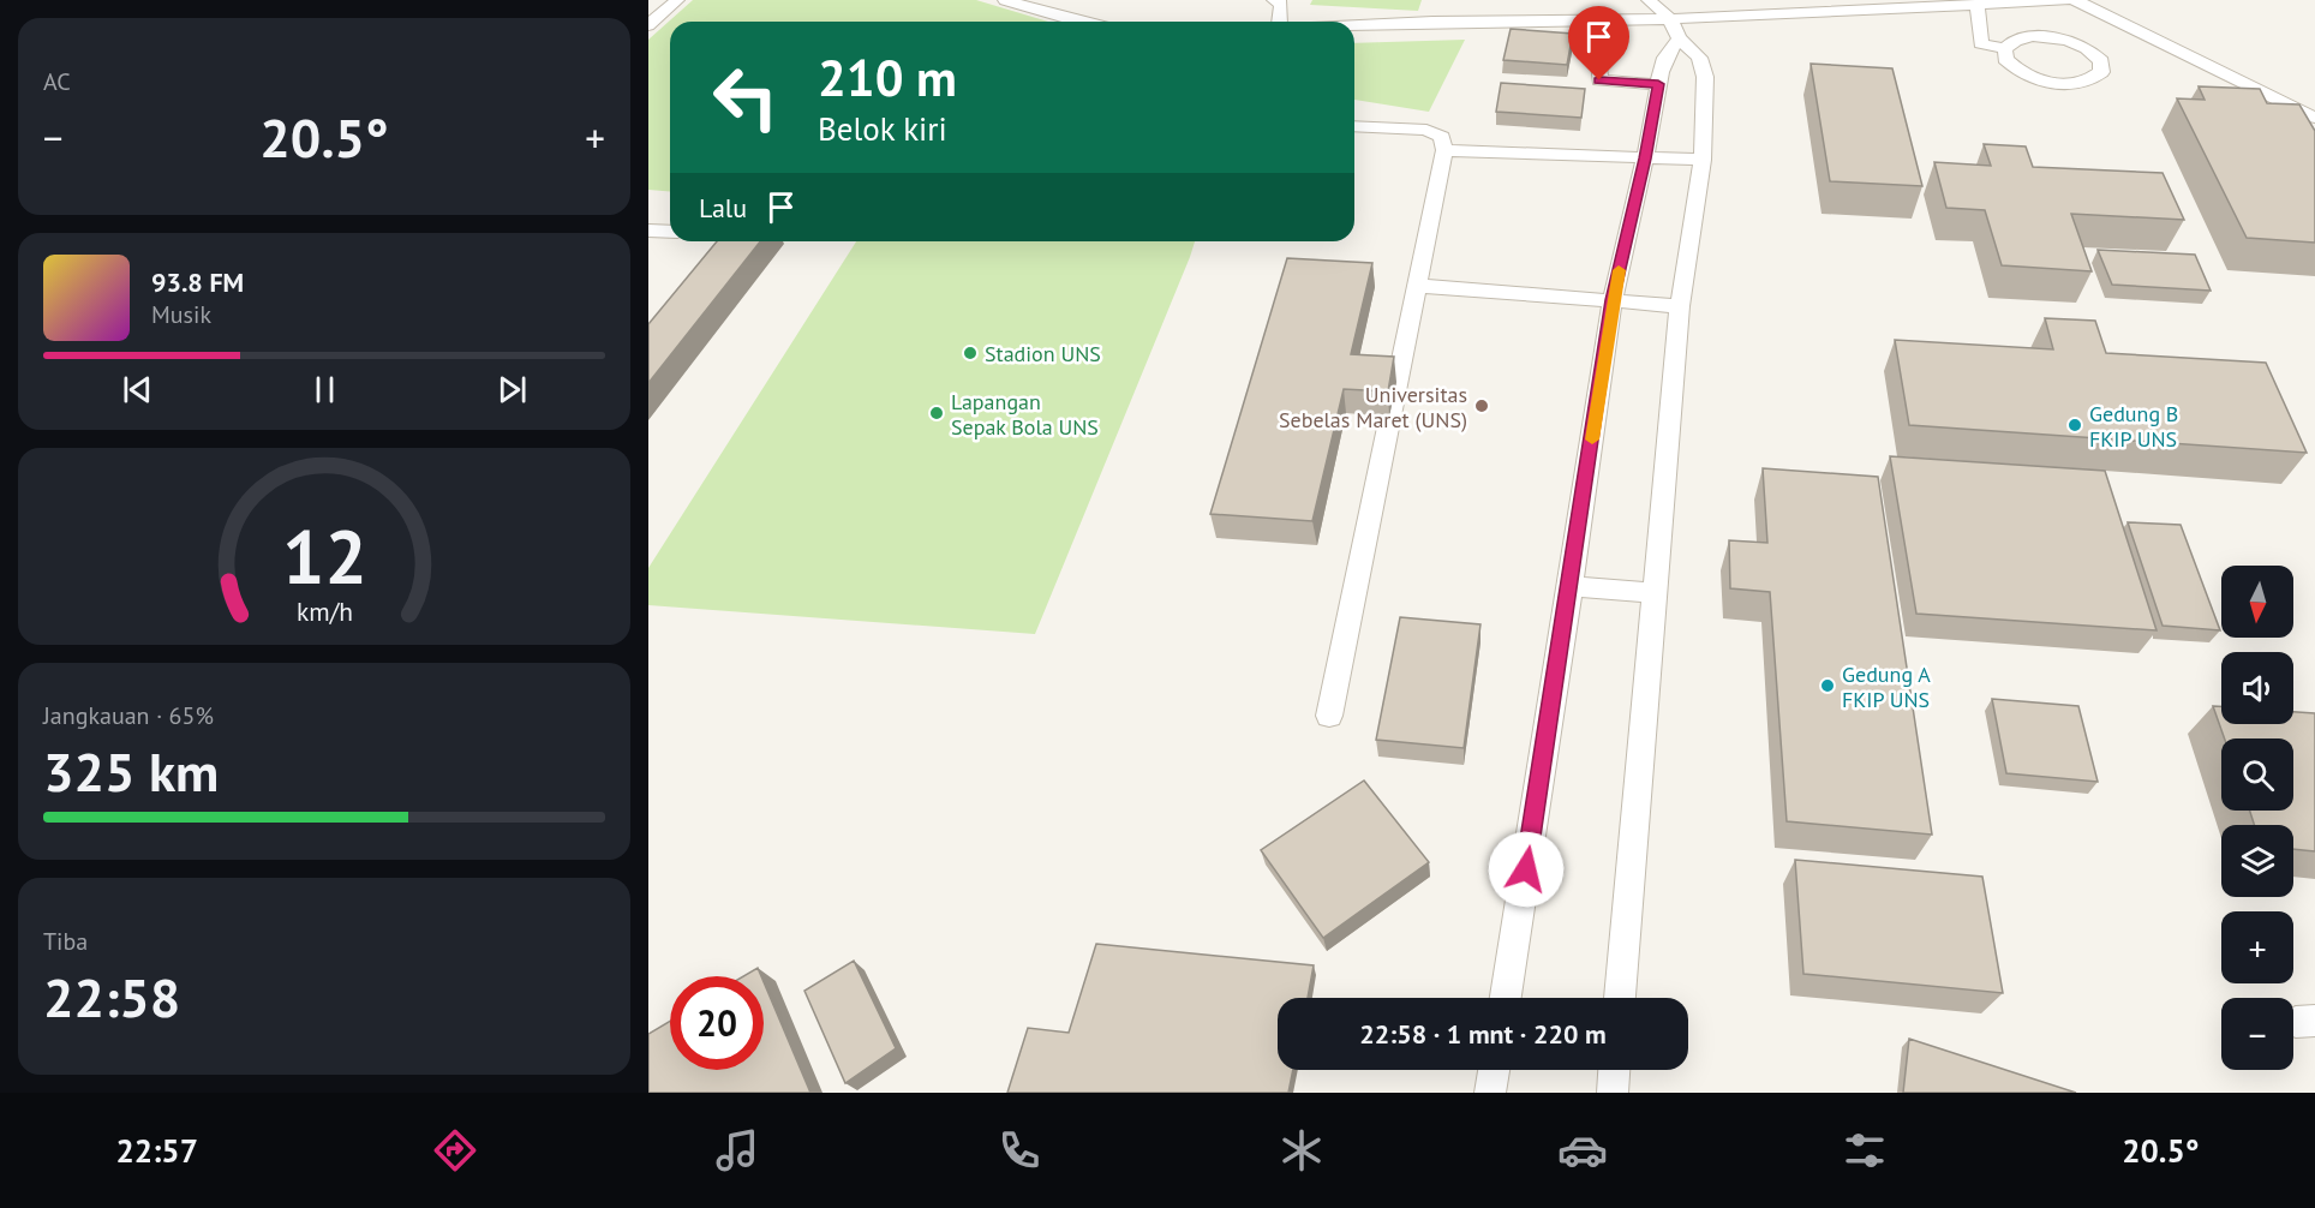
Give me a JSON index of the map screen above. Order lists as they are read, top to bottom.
{
  "places": [
    "Stadion UNS",
    "Universitas Sebelas Maret (UNS)",
    "Lapangan Sepak Bola UNS",
    "Gedung B FKIP UNS",
    "Gedung A FKIP UNS"
  ],
  "north": "bottom",
  "page": {
    "tile": [
      "AC",
      ["Jangkauan · 65%", "325 km"],
      ["Tiba", "22:58"]
    ],
    "turn": ["210 m", "Belok kiri"],
    "heat": ["−", "20.5°", "+"],
    "then": "Lalu",
    "song": ["93.8 FM", "Musik"],
    "map_buttons": ["+", "−"],
    "limit": "20",
    "trip": "22:58 · 1 mnt · 220 m",
    "tabs": ["22:57", "20.5°"],
    "gauge": ["12", "km/h"]
  }
}
